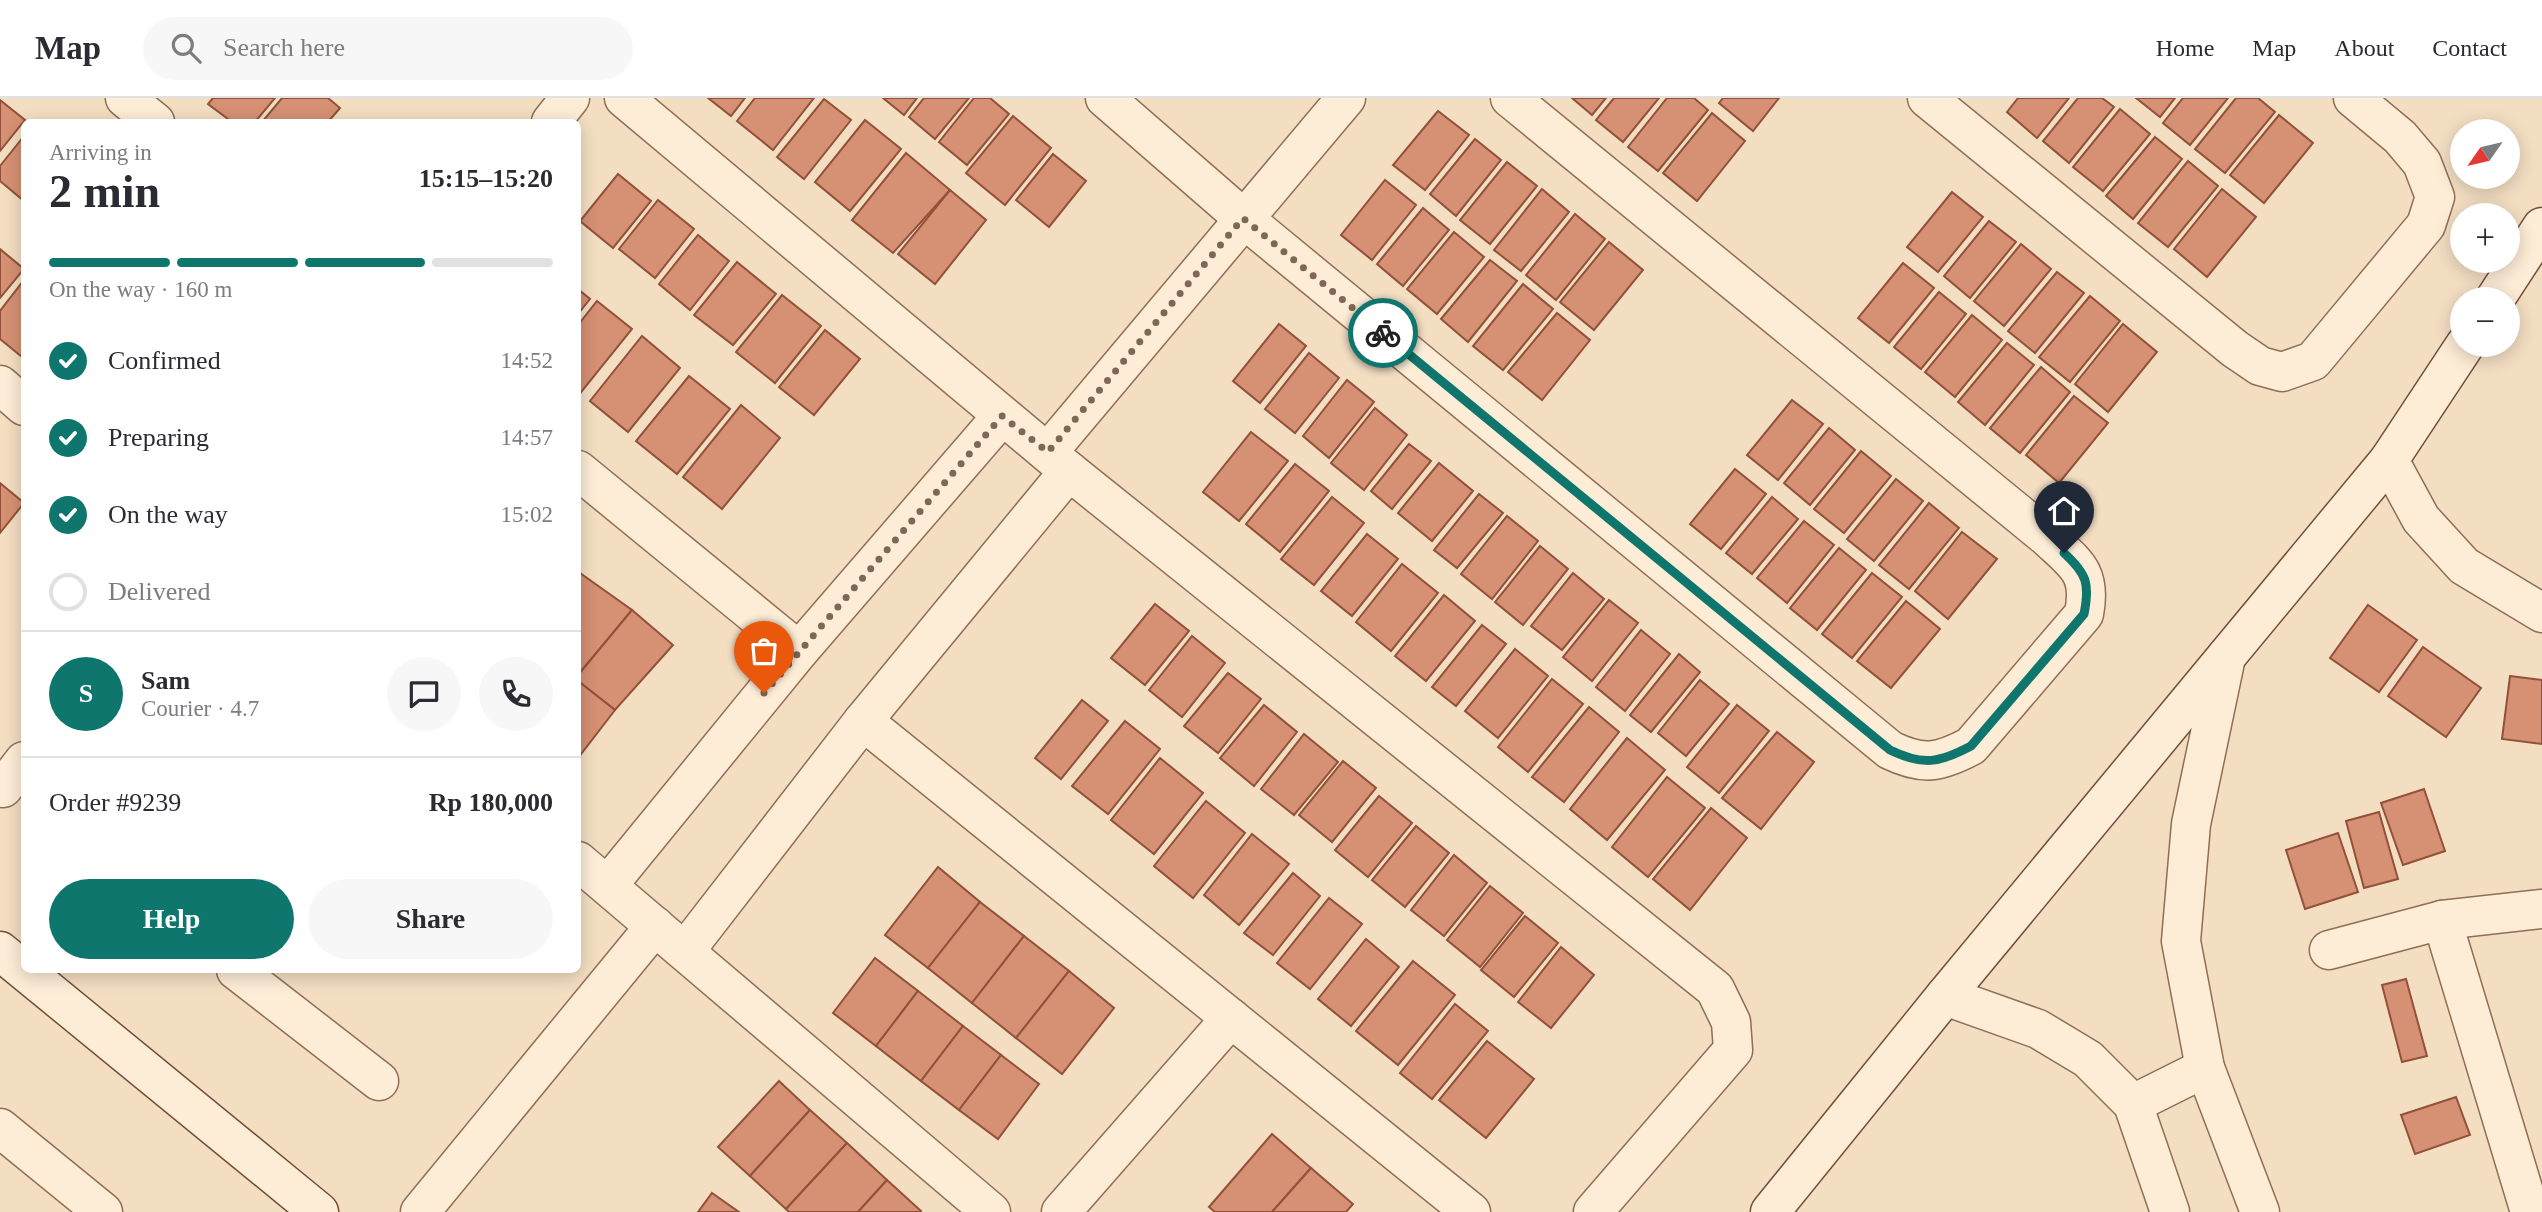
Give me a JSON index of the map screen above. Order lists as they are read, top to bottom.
{
  "north": "bottom left",
  "page": {
    "header": "Map",
    "search": "Search here",
    "nav": [
      "Home",
      "Map",
      "About",
      "Contact"
    ],
    "map_buttons": ["+", "−"],
    "heading": ["2 min", "Arriving in", "15:15–15:20"],
    "panel": [
      "Sam",
      "Courier · 4.7",
      "Order #9239",
      "Rp 180,000"
    ],
    "bar": "On the way · 160 m",
    "list": [
      ["Confirmed", "14:52"],
      ["Preparing", "14:57"],
      ["On the way", "15:02"],
      "Delivered"
    ],
    "round": "S",
    "buttons": ["Help", "Share"]
  }
}
